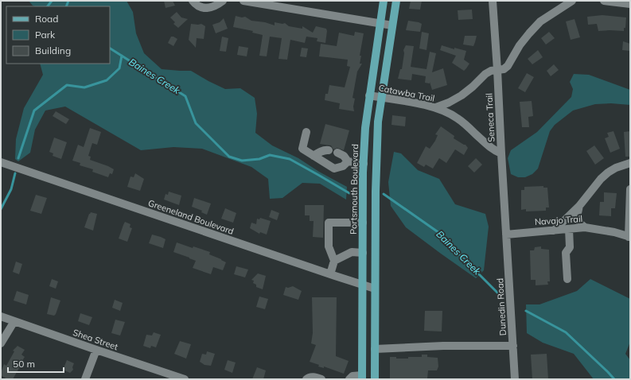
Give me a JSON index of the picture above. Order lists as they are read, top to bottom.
{
  "streets": {
    "main road": ["Portsmouth Boulevard"],
    "street": [
      "Catawba Trail",
      "Seneca Trail",
      "Greeneland Boulevard",
      "Navajo Trail",
      "Dunedin Road",
      "Shea Street"
    ]
  },
  "crossings": [
    ["Catawba Trail", "Seneca Trail"],
    ["Catawba Trail", "Portsmouth Boulevard"],
    ["Seneca Trail", "Navajo Trail"],
    ["Seneca Trail", "Dunedin Road"],
    ["Portsmouth Boulevard", "Greeneland Boulevard"],
    ["Navajo Trail", "Dunedin Road"]
  ],
  "water": ["Baines Creek"],
  "legend": ["Road", "Park", "Building"],
  "scale_bar": "50 m"
}
